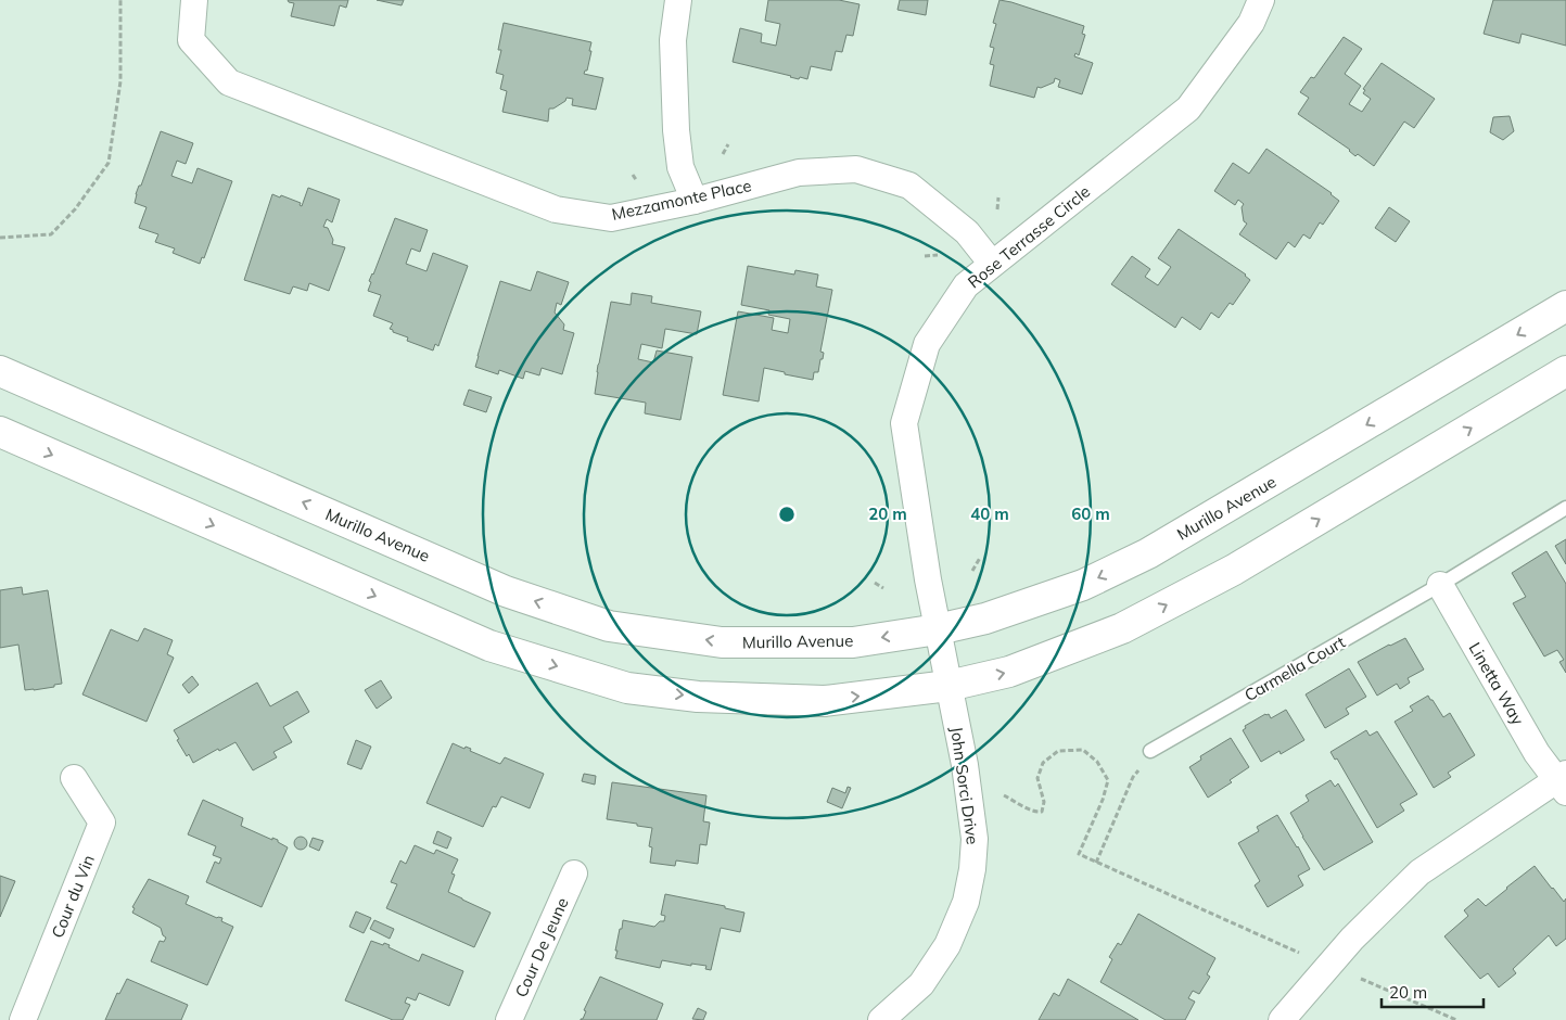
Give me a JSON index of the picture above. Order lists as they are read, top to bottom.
{
  "streets": {
    "main road": ["Murillo Avenue"],
    "street": [
      "Mezzamonte Place",
      "Rose Terrasse Circle",
      "Linetta Way",
      "John Sorci Drive",
      "Cour du Vin",
      "Cour De Jeune"
    ],
    "lane": ["Carmella Court"]
  },
  "crossings": [
    ["Mezzamonte Place", "Rose Terrasse Circle"],
    ["Rose Terrasse Circle", "Murillo Avenue"],
    ["Rose Terrasse Circle", "John Sorci Drive"],
    ["Carmella Court", "Linetta Way"]
  ],
  "scale_bar": "20 m",
  "rings": ["20 m", "40 m", "60 m"]
}
